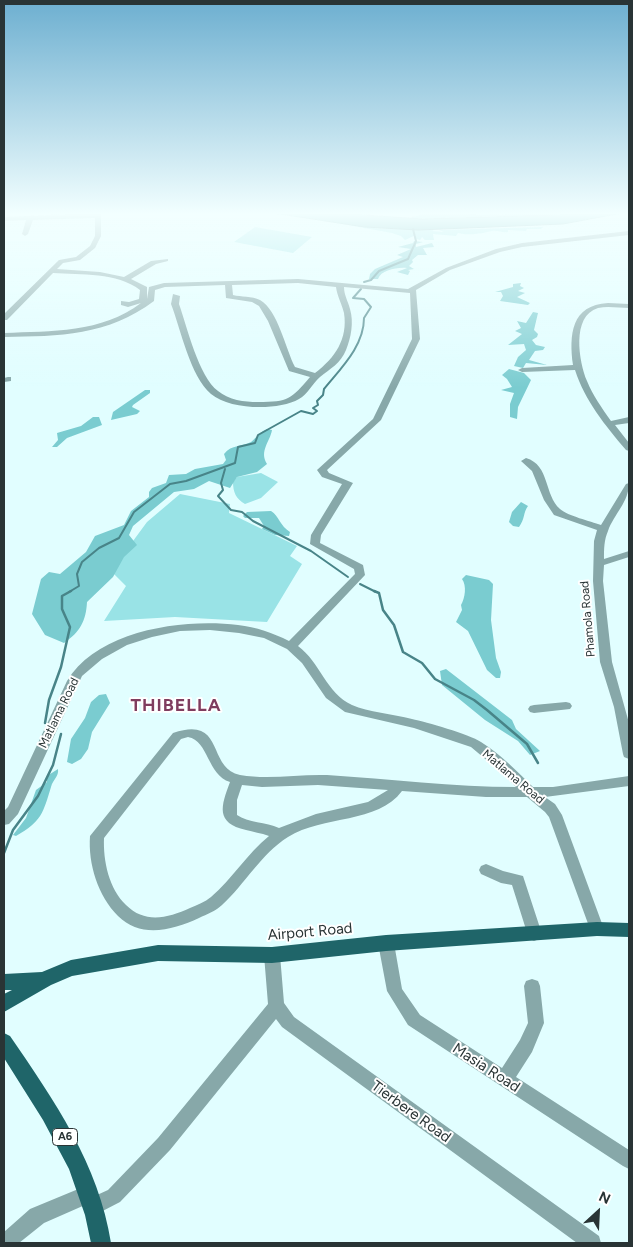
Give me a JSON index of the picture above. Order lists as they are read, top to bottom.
{
  "streets": {
    "main road": ["Airport Road", "A6"],
    "street": [
      "Phamola Road",
      "Matlama Road",
      "Masia Road",
      "Tierbere Road"
    ]
  },
  "crossings": [
    ["Matlama Road", "Airport Road"],
    ["Airport Road", "Masia Road"]
  ],
  "districts": ["THIBELLA"],
  "north": "top right"
}
